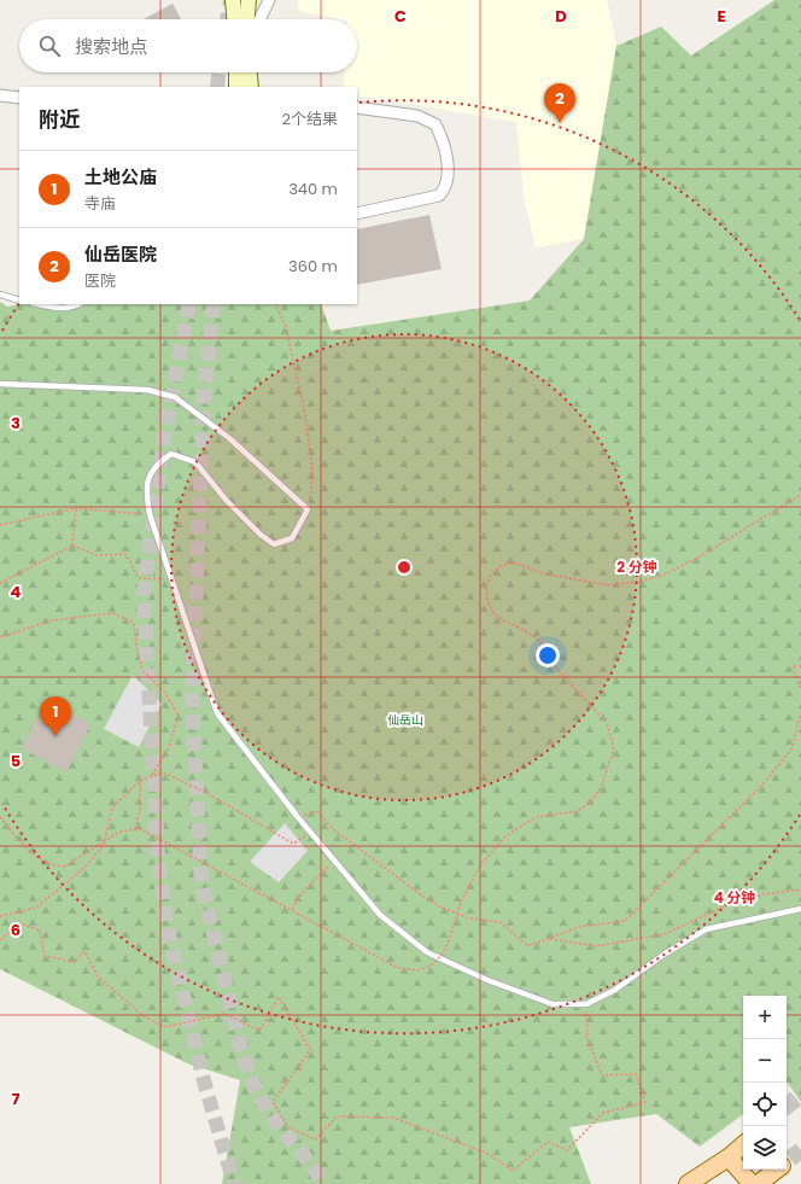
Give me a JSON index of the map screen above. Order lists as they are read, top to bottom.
{
  "parks": ["仙岳山"],
  "page": {
    "search": "搜索地点",
    "pins": ["2", "1"],
    "heading": ["附近", "2个结果"],
    "list": [
      {
        "mark": "1",
        "name": "土地公庙",
        "note": "寺庙",
        "value": "340 m"
      },
      {
        "mark": "2",
        "name": "仙岳医院",
        "note": "医院",
        "value": "360 m"
      }
    ],
    "map_buttons": ["+", "−"]
  },
  "grid": {
    "columns": ["C", "D", "E"],
    "rows": [
      "3",
      "4",
      "5",
      "6",
      "7"
    ]
  },
  "rings": ["2 分钟", "4 分钟"]
}
